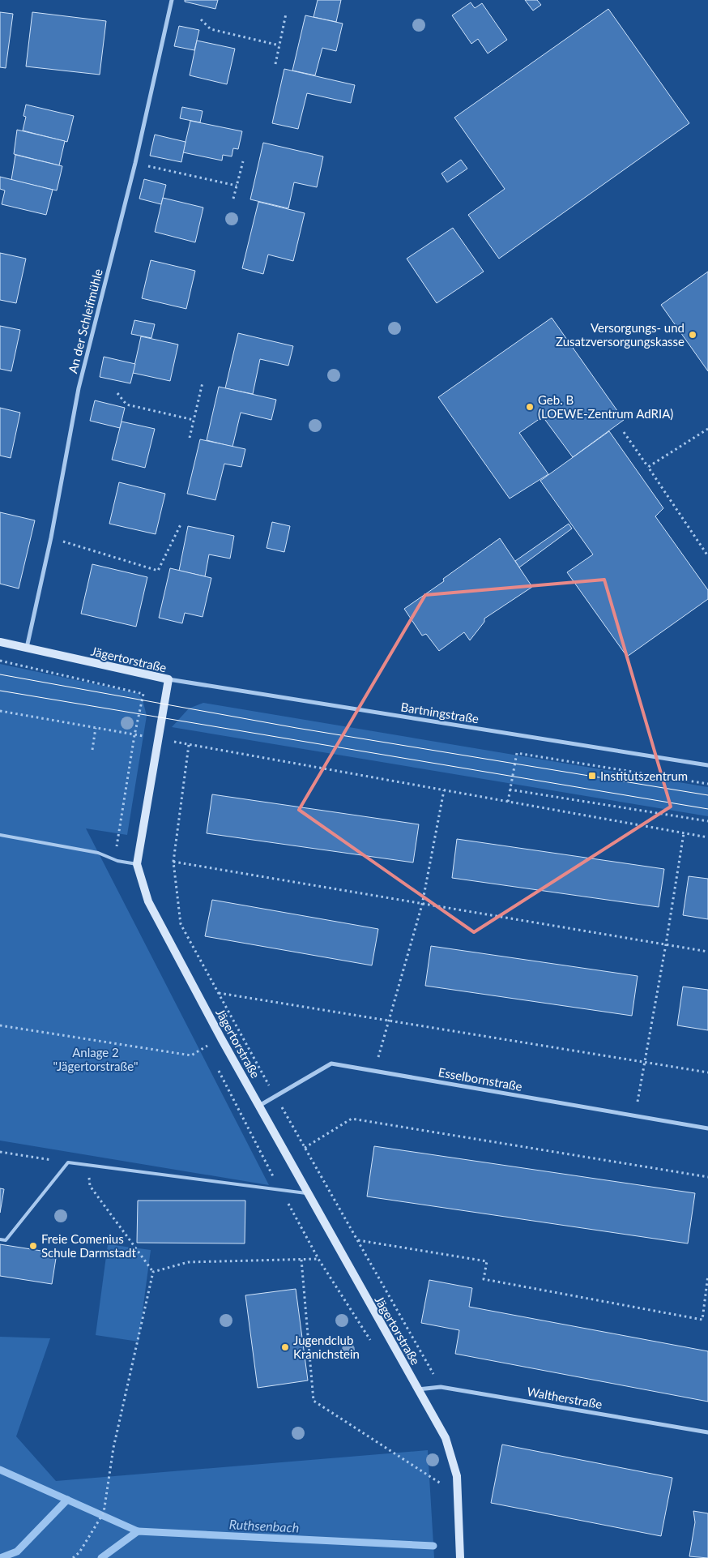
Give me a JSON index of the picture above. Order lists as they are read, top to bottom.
{
  "streets": {
    "street": [
      "An der Schleifmühle",
      "Jägertorstraße",
      "Bartningstraße",
      "Esselbornstraße",
      "Waltherstraße"
    ]
  },
  "crossings": [
    ["An der Schleifmühle", "Jägertorstraße"],
    ["Jägertorstraße", "Bartningstraße"],
    ["Jägertorstraße", "Esselbornstraße"],
    ["Jägertorstraße", "Waltherstraße"]
  ],
  "water": ["Ruthsenbach"],
  "parks": ["Anlage 2 \"Jägertorstraße\""],
  "places": {
    "other": [
      "Versorgungs- und Zusatzversorgungskasse",
      "Geb. B (LOEWE-Zentrum AdRIA)",
      "Freie Comenius Schule Darmstadt",
      "Jugendclub Kranichstein"
    ],
    "transit": ["Institutszentrum"]
  }
}
